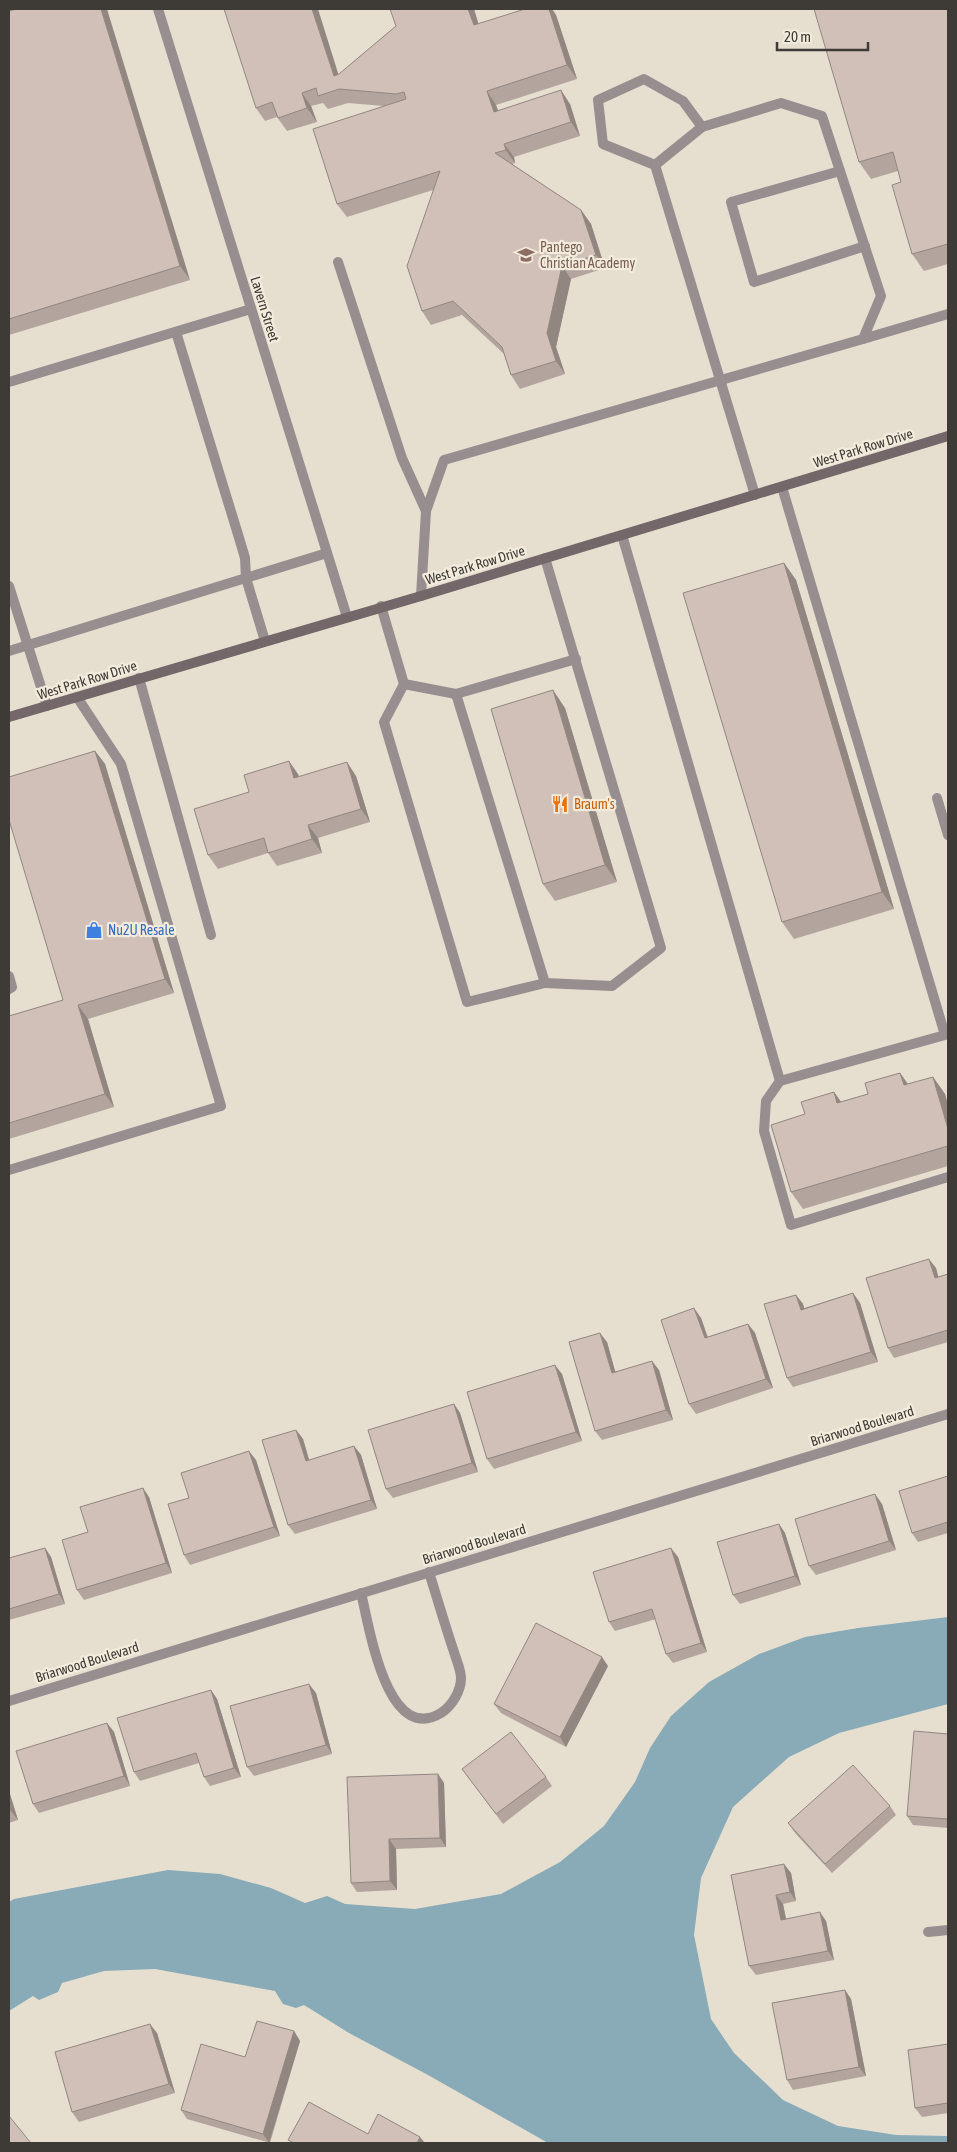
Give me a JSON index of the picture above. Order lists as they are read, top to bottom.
{
  "streets": {
    "main road": ["West Park Row Drive"],
    "street": ["Lavern Street", "Briarwood Boulevard"]
  },
  "crossings": [
    ["Lavern Street", "West Park Row Drive"]
  ],
  "places": {
    "school or university": ["Pantego Christian Academy"],
    "restaurant": ["Braum's"],
    "shop": ["Nu2U Resale"]
  },
  "scale_bar": "20 m"
}
